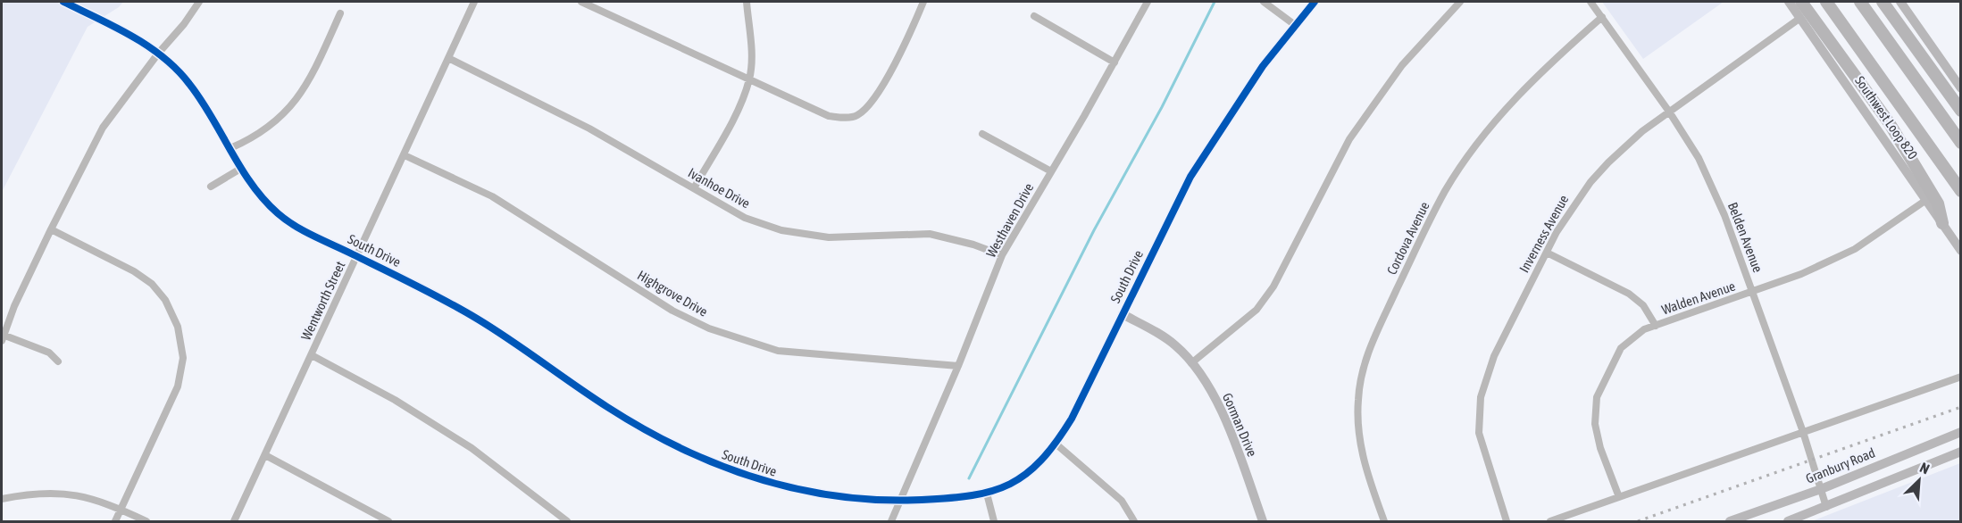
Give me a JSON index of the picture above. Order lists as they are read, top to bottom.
{
  "streets": {
    "street": [
      "Southwest Loop 820",
      "Ivanhoe Drive",
      "Westhaven Drive",
      "Inverness Avenue",
      "Belden Avenue",
      "Cordova Avenue",
      "South Drive",
      "Highgrove Drive",
      "Walden Avenue",
      "Wentworth Street",
      "Gorman Drive",
      "Granbury Road"
    ]
  },
  "crossings": [
    ["Southwest Loop 820", "Inverness Avenue"],
    ["Southwest Loop 820", "Walden Avenue"],
    ["Ivanhoe Drive", "Westhaven Drive"],
    ["Ivanhoe Drive", "Wentworth Street"],
    ["Westhaven Drive", "South Drive"],
    ["Westhaven Drive", "Highgrove Drive"],
    ["Inverness Avenue", "Belden Avenue"],
    ["Belden Avenue", "Cordova Avenue"],
    ["Belden Avenue", "Walden Avenue"],
    ["Belden Avenue", "Granbury Road"],
    ["South Drive", "Wentworth Street"],
    ["South Drive", "Gorman Drive"],
    ["Highgrove Drive", "Wentworth Street"]
  ],
  "north": "top right"
}
